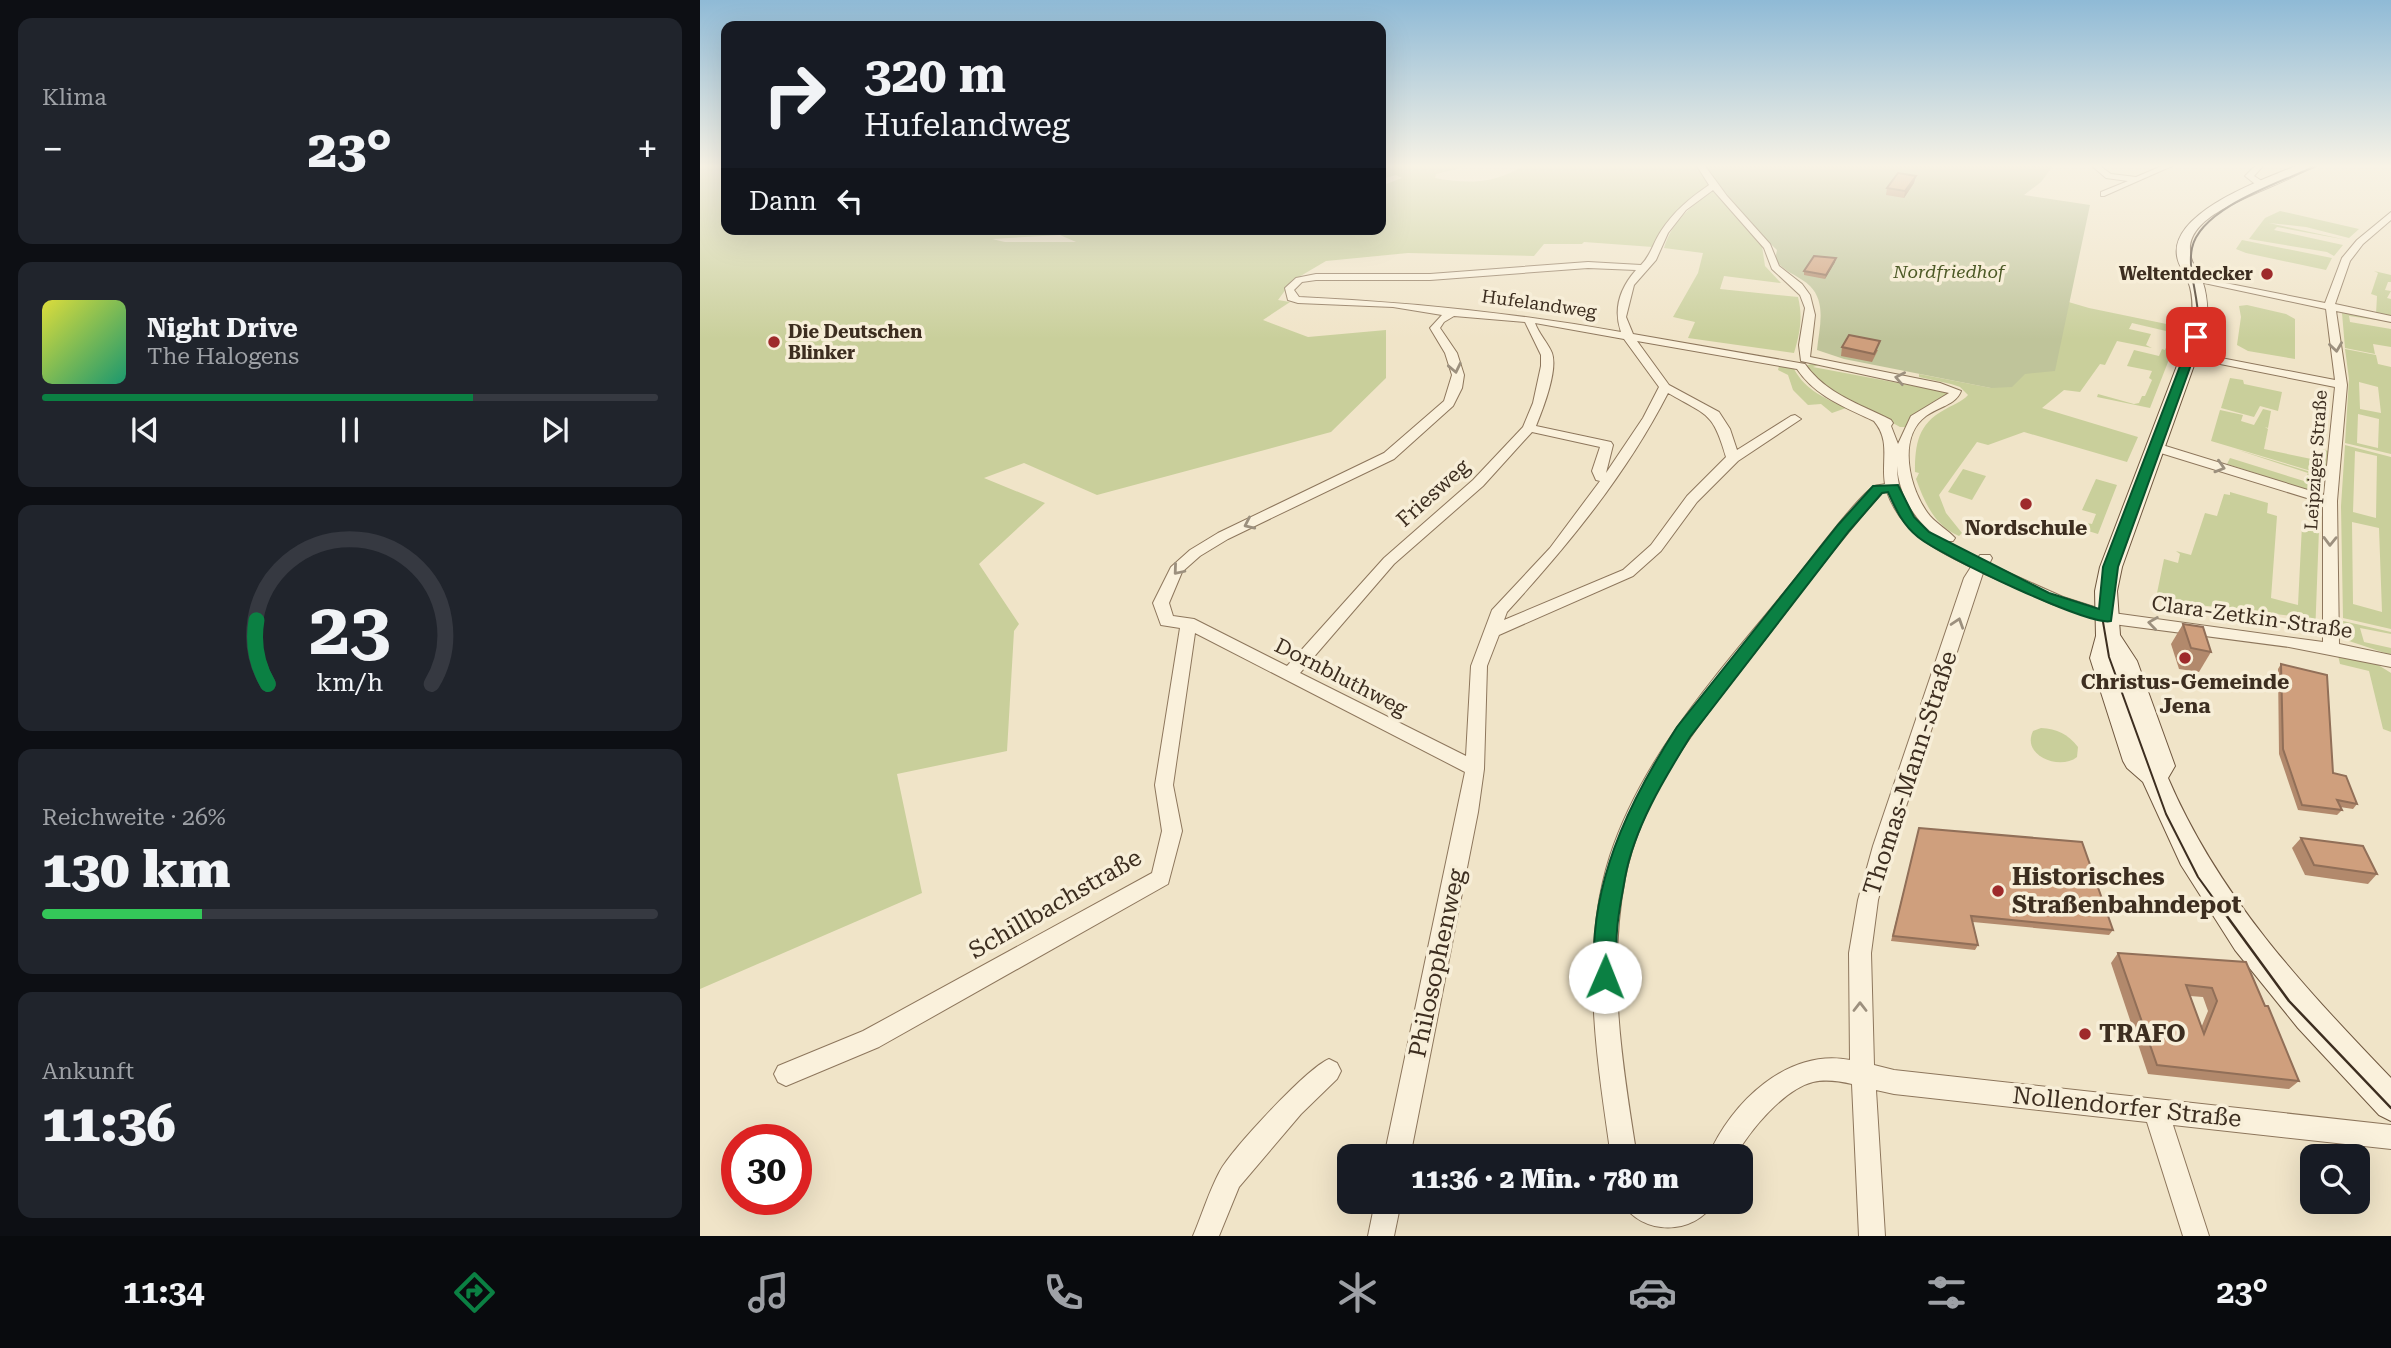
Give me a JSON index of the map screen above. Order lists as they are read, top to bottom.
{
  "streets": {
    "street": [
      "Hufelandweg",
      "Leipziger Straße",
      "Friesweg",
      "Clara-Zetkin-Straße",
      "Dornbluthweg",
      "Thomas-Mann-Straße",
      "Schillbachstraße",
      "Philosophenweg",
      "Nollendorfer Straße"
    ]
  },
  "crossings": [
    ["Hufelandweg", "Friesweg"],
    ["Hufelandweg", "Dornbluthweg"],
    ["Leipziger Straße", "Clara-Zetkin-Straße"],
    ["Friesweg", "Dornbluthweg"],
    ["Dornbluthweg", "Schillbachstraße"],
    ["Dornbluthweg", "Philosophenweg"],
    ["Thomas-Mann-Straße", "Nollendorfer Straße"]
  ],
  "one_way": [
    "Leipziger Straße",
    "Clara-Zetkin-Straße",
    "Dornbluthweg",
    "Thomas-Mann-Straße"
  ],
  "parks": ["Nordfriedhof"],
  "places": [
    "Weltentdecker",
    "Die Deutschen Blinker",
    "Nordschule",
    "Christus-Gemeinde Jena",
    "Historisches Straßenbahndepot",
    "TRAFO"
  ],
  "page": {
    "tile": [
      "Klima",
      ["Reichweite · 26%", "130 km"],
      ["Ankunft", "11:36"]
    ],
    "turn": ["320 m", "Hufelandweg"],
    "heat": ["−", "23°", "+"],
    "then": "Dann",
    "song": ["Night Drive", "The Halogens"],
    "limit": "30",
    "trip": "11:36 · 2 Min. · 780 m",
    "tabs": ["11:34", "23°"],
    "gauge": ["23", "km/h"]
  }
}
